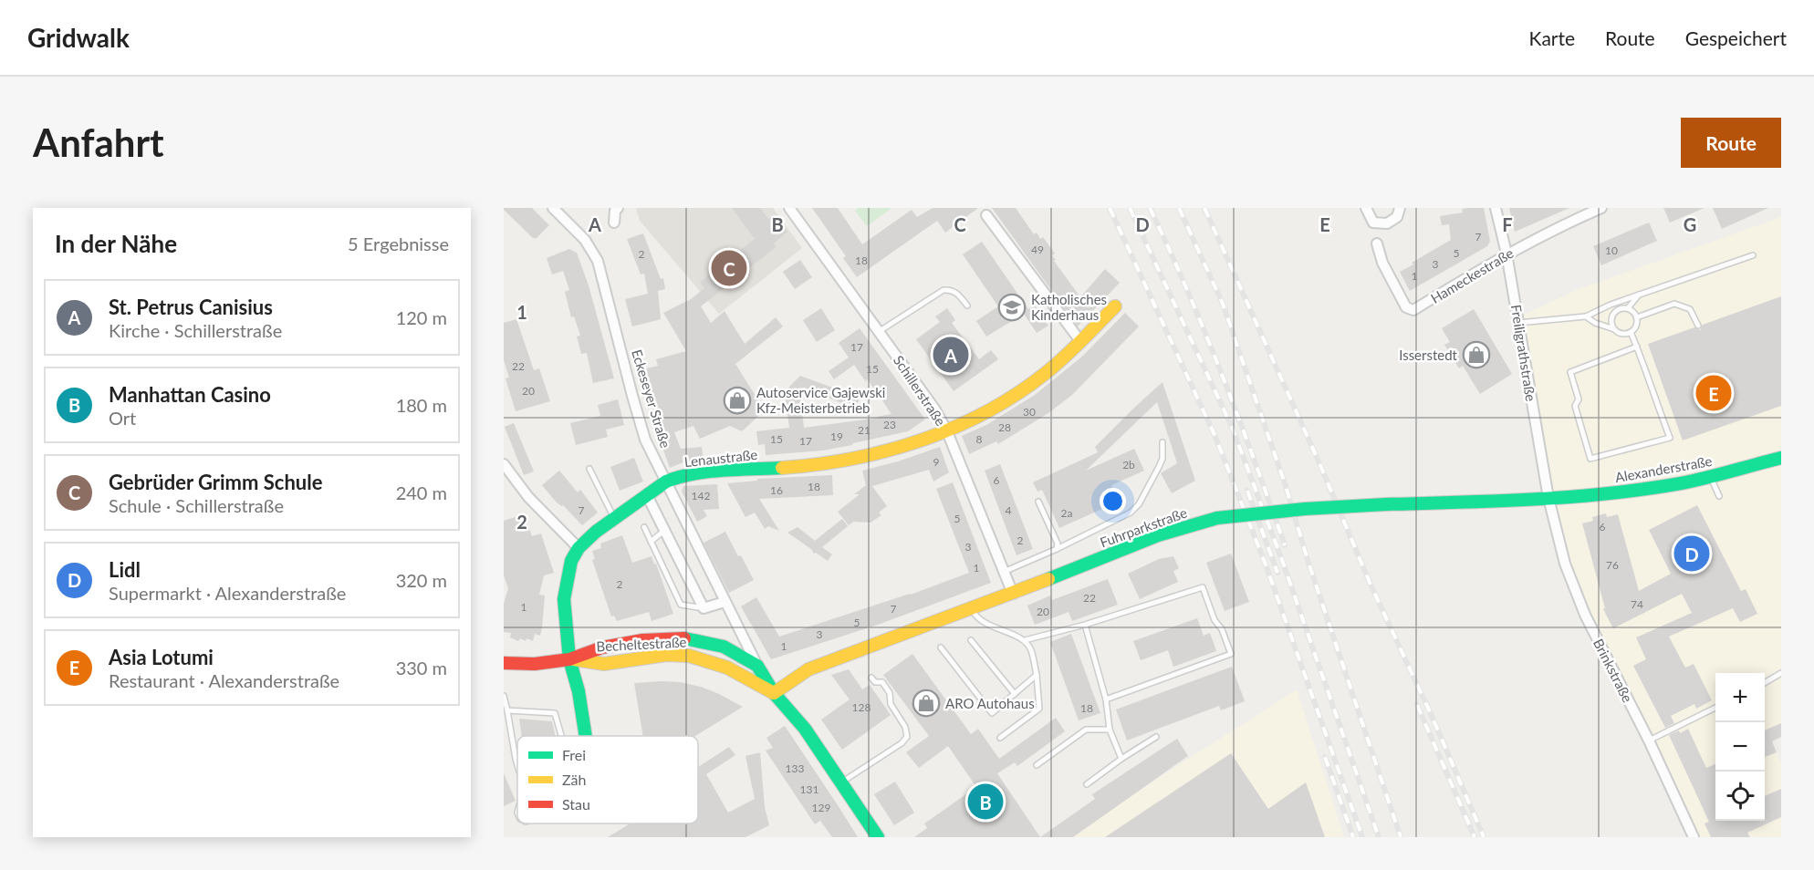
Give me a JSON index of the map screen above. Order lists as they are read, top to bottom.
{
  "streets": {
    "main road": [
      "Lenaustraße",
      "Alexanderstraße",
      "Fuhrparkstraße",
      "Becheltestraße"
    ],
    "street": [
      "Hameckestraße",
      "Freiligrathstraße",
      "Schillerstraße",
      "Eckeseyer Straße",
      "Brinkstraße"
    ]
  },
  "crossings": [
    ["Hameckestraße", "Freiligrathstraße"],
    ["Freiligrathstraße", "Alexanderstraße"],
    ["Freiligrathstraße", "Fuhrparkstraße"],
    ["Freiligrathstraße", "Brinkstraße"],
    ["Schillerstraße", "Lenaustraße"],
    ["Schillerstraße", "Fuhrparkstraße"],
    ["Eckeseyer Straße", "Lenaustraße"],
    ["Eckeseyer Straße", "Becheltestraße"],
    ["Lenaustraße", "Becheltestraße"],
    ["Alexanderstraße", "Fuhrparkstraße"],
    ["Alexanderstraße", "Brinkstraße"],
    ["Fuhrparkstraße", "Becheltestraße"],
    ["Fuhrparkstraße", "Brinkstraße"]
  ],
  "places": {
    "school or university": ["Katholisches Kinderhaus"],
    "shop": ["Isserstedt", "Autoservice Gajewski Kfz-Meisterbetrieb", "ARO Autohaus"]
  },
  "house_numbers": [
    "7",
    "49",
    "10",
    "5",
    "2",
    "18",
    "3",
    "1",
    "17",
    "22",
    "15",
    "20",
    "30",
    "23",
    "28",
    "21",
    "19",
    "15",
    "8",
    "17",
    "9",
    "2b",
    "6",
    "18",
    "16",
    "142",
    "7",
    "4",
    "2a",
    "5",
    "6",
    "2",
    "3",
    "76",
    "1",
    "2",
    "22",
    "74",
    "1",
    "7",
    "20",
    "5",
    "3",
    "1",
    "128",
    "18",
    "133",
    "131",
    "129"
  ],
  "legend": ["Frei", "Zäh", "Stau"],
  "page": {
    "header": "Gridwalk",
    "nav": ["Karte", "Route", "Gespeichert"],
    "buttons": "Route",
    "title": "Anfahrt",
    "heading": ["In der Nähe", "5 Ergebnisse"],
    "pins": [
      "C",
      "A",
      "E",
      "D",
      "B"
    ],
    "list": [
      {
        "mark": "A",
        "name": "St. Petrus Canisius",
        "note": "Kirche · Schillerstraße",
        "value": "120 m"
      },
      {
        "mark": "B",
        "name": "Manhattan Casino",
        "note": "Ort",
        "value": "180 m"
      },
      {
        "mark": "C",
        "name": "Gebrüder Grimm Schule",
        "note": "Schule · Schillerstraße",
        "value": "240 m"
      },
      {
        "mark": "D",
        "name": "Lidl",
        "note": "Supermarkt · Alexanderstraße",
        "value": "320 m"
      },
      {
        "mark": "E",
        "name": "Asia Lotumi",
        "note": "Restaurant · Alexanderstraße",
        "value": "330 m"
      }
    ],
    "map_buttons": ["+", "−"]
  },
  "grid": {
    "columns": [
      "A",
      "B",
      "C",
      "D",
      "E",
      "F",
      "G"
    ],
    "rows": ["1", "2"]
  }
}
